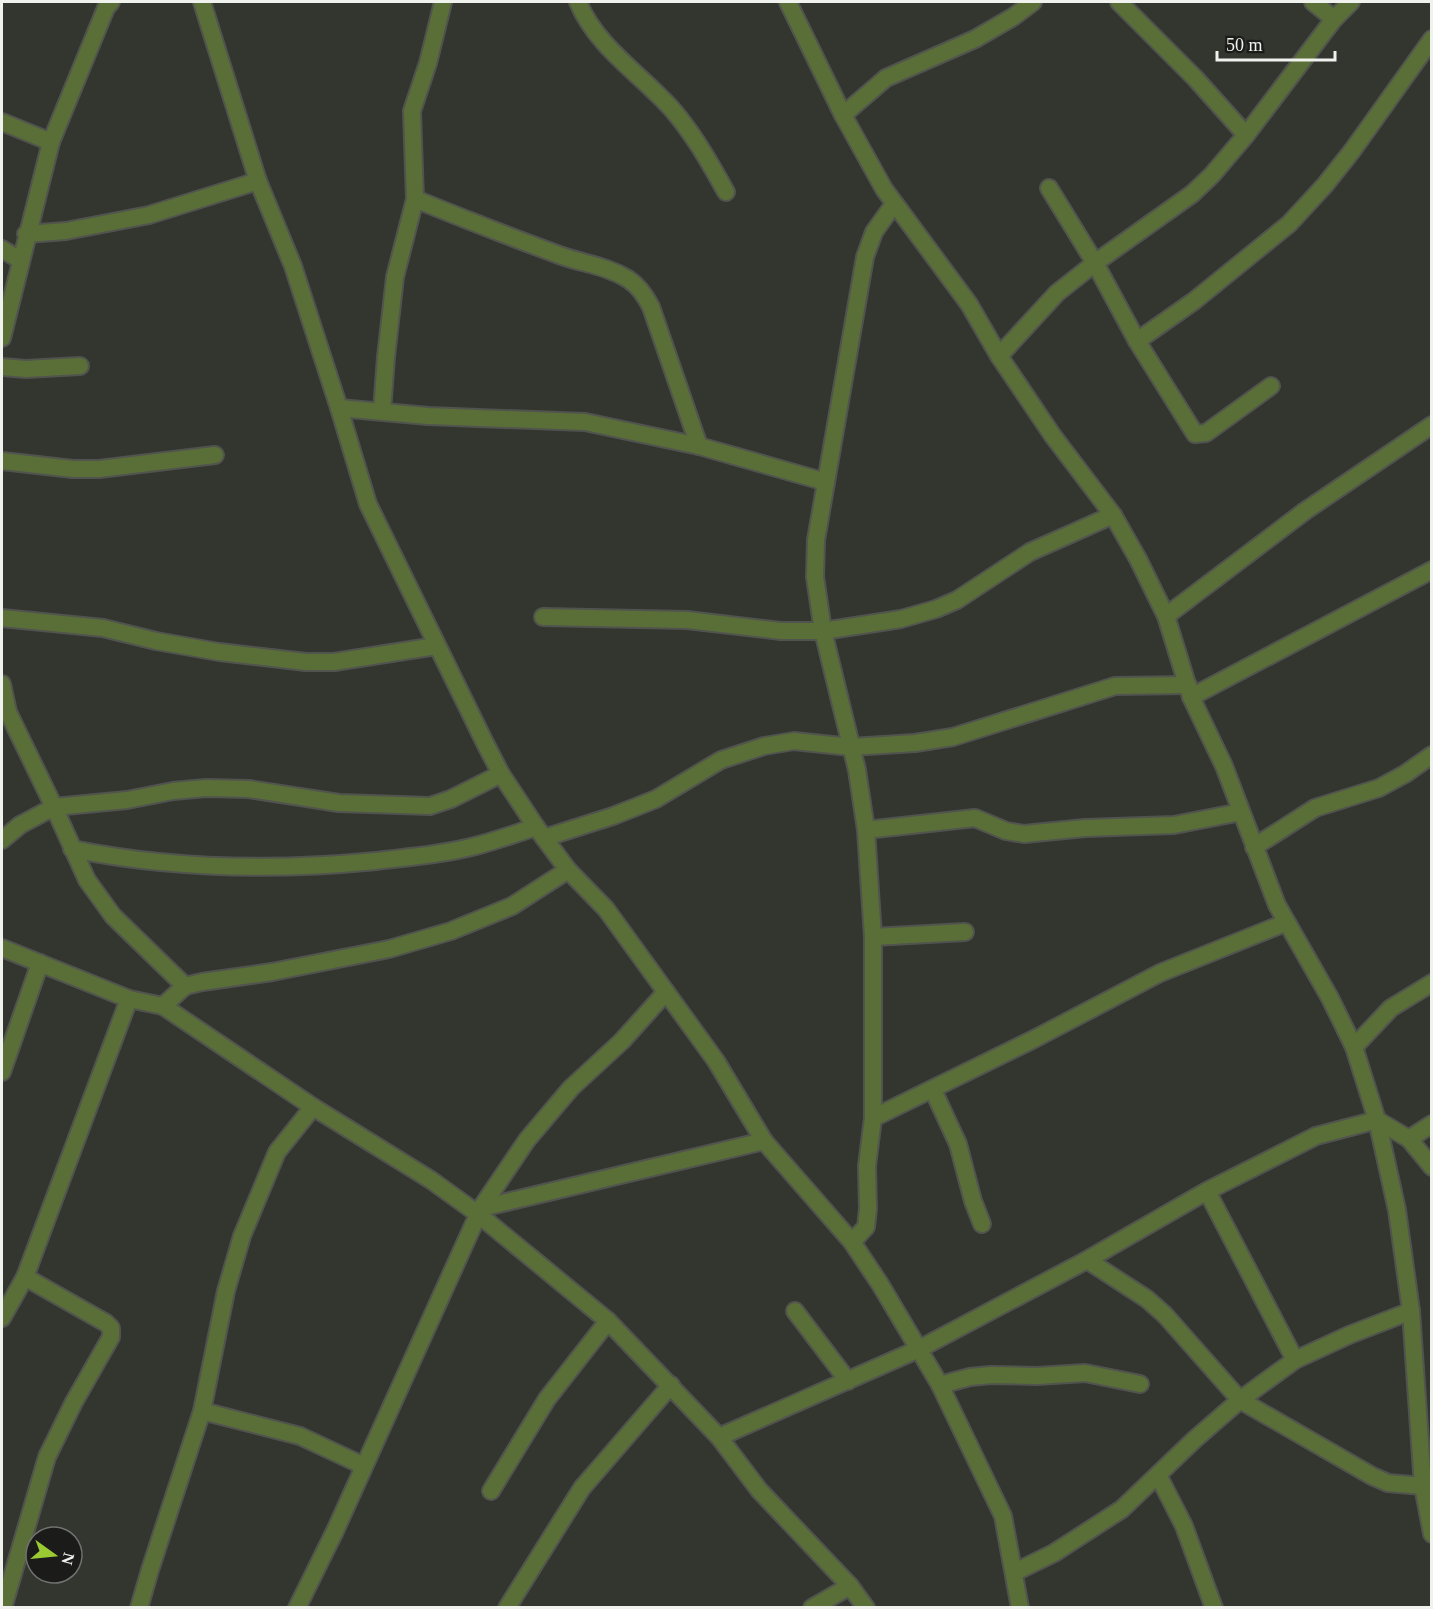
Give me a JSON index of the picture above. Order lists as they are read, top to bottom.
{
  "scale_bar": "50 m",
  "north": "right"
}
